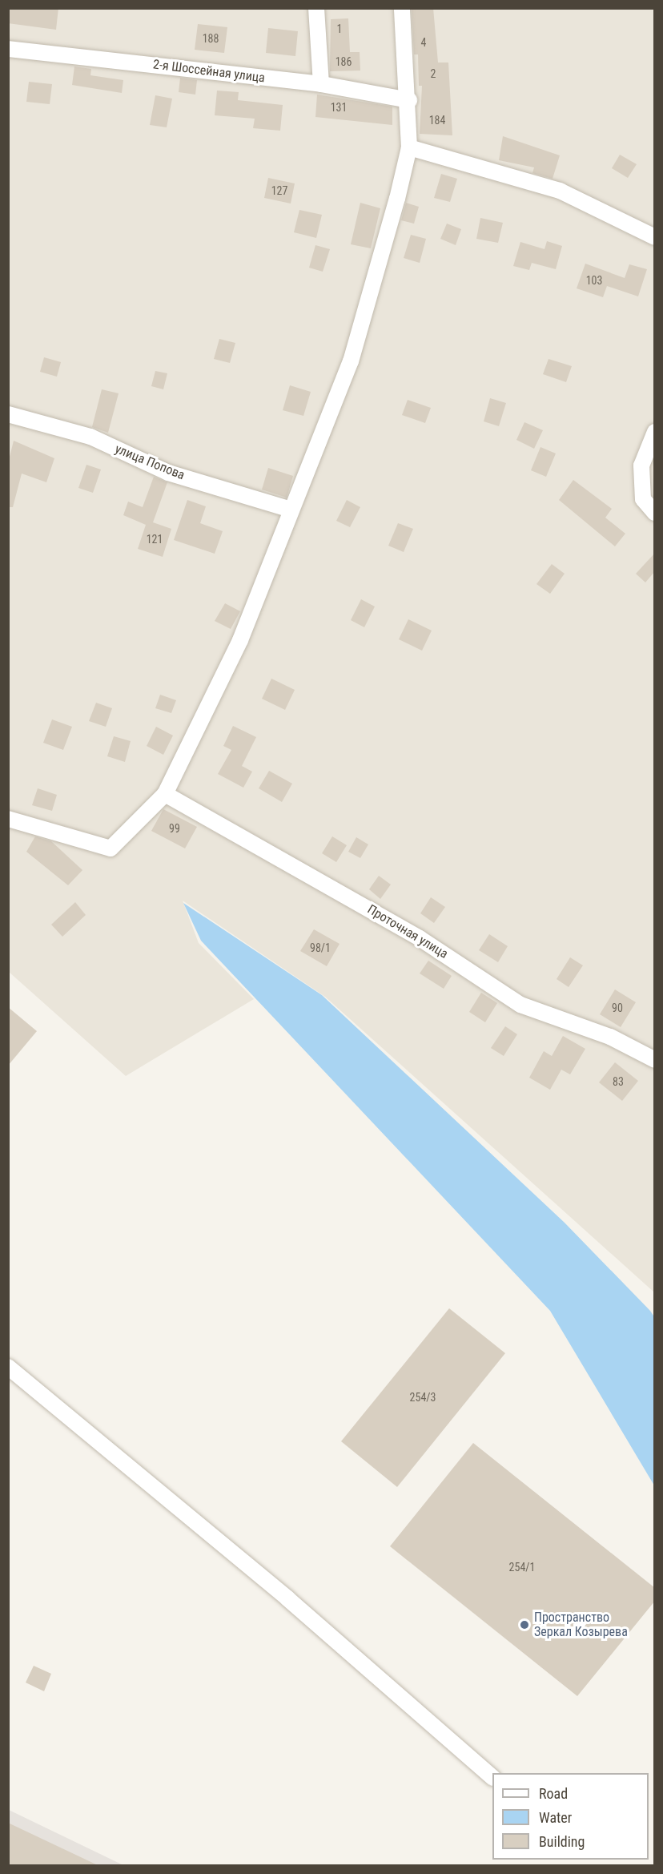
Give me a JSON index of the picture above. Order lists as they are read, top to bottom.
{
  "streets": {
    "street": ["2-я Шоссейная улица", "улица Попова", "Проточная улица"]
  },
  "places": ["Пространство Зеркал Козырева"],
  "house_numbers": [
    "1",
    "188",
    "4",
    "186",
    "2",
    "131",
    "184",
    "127",
    "103",
    "121",
    "99",
    "98/1",
    "90",
    "83",
    "254/3",
    "254/1"
  ],
  "legend": ["Road", "Water", "Building"]
}
